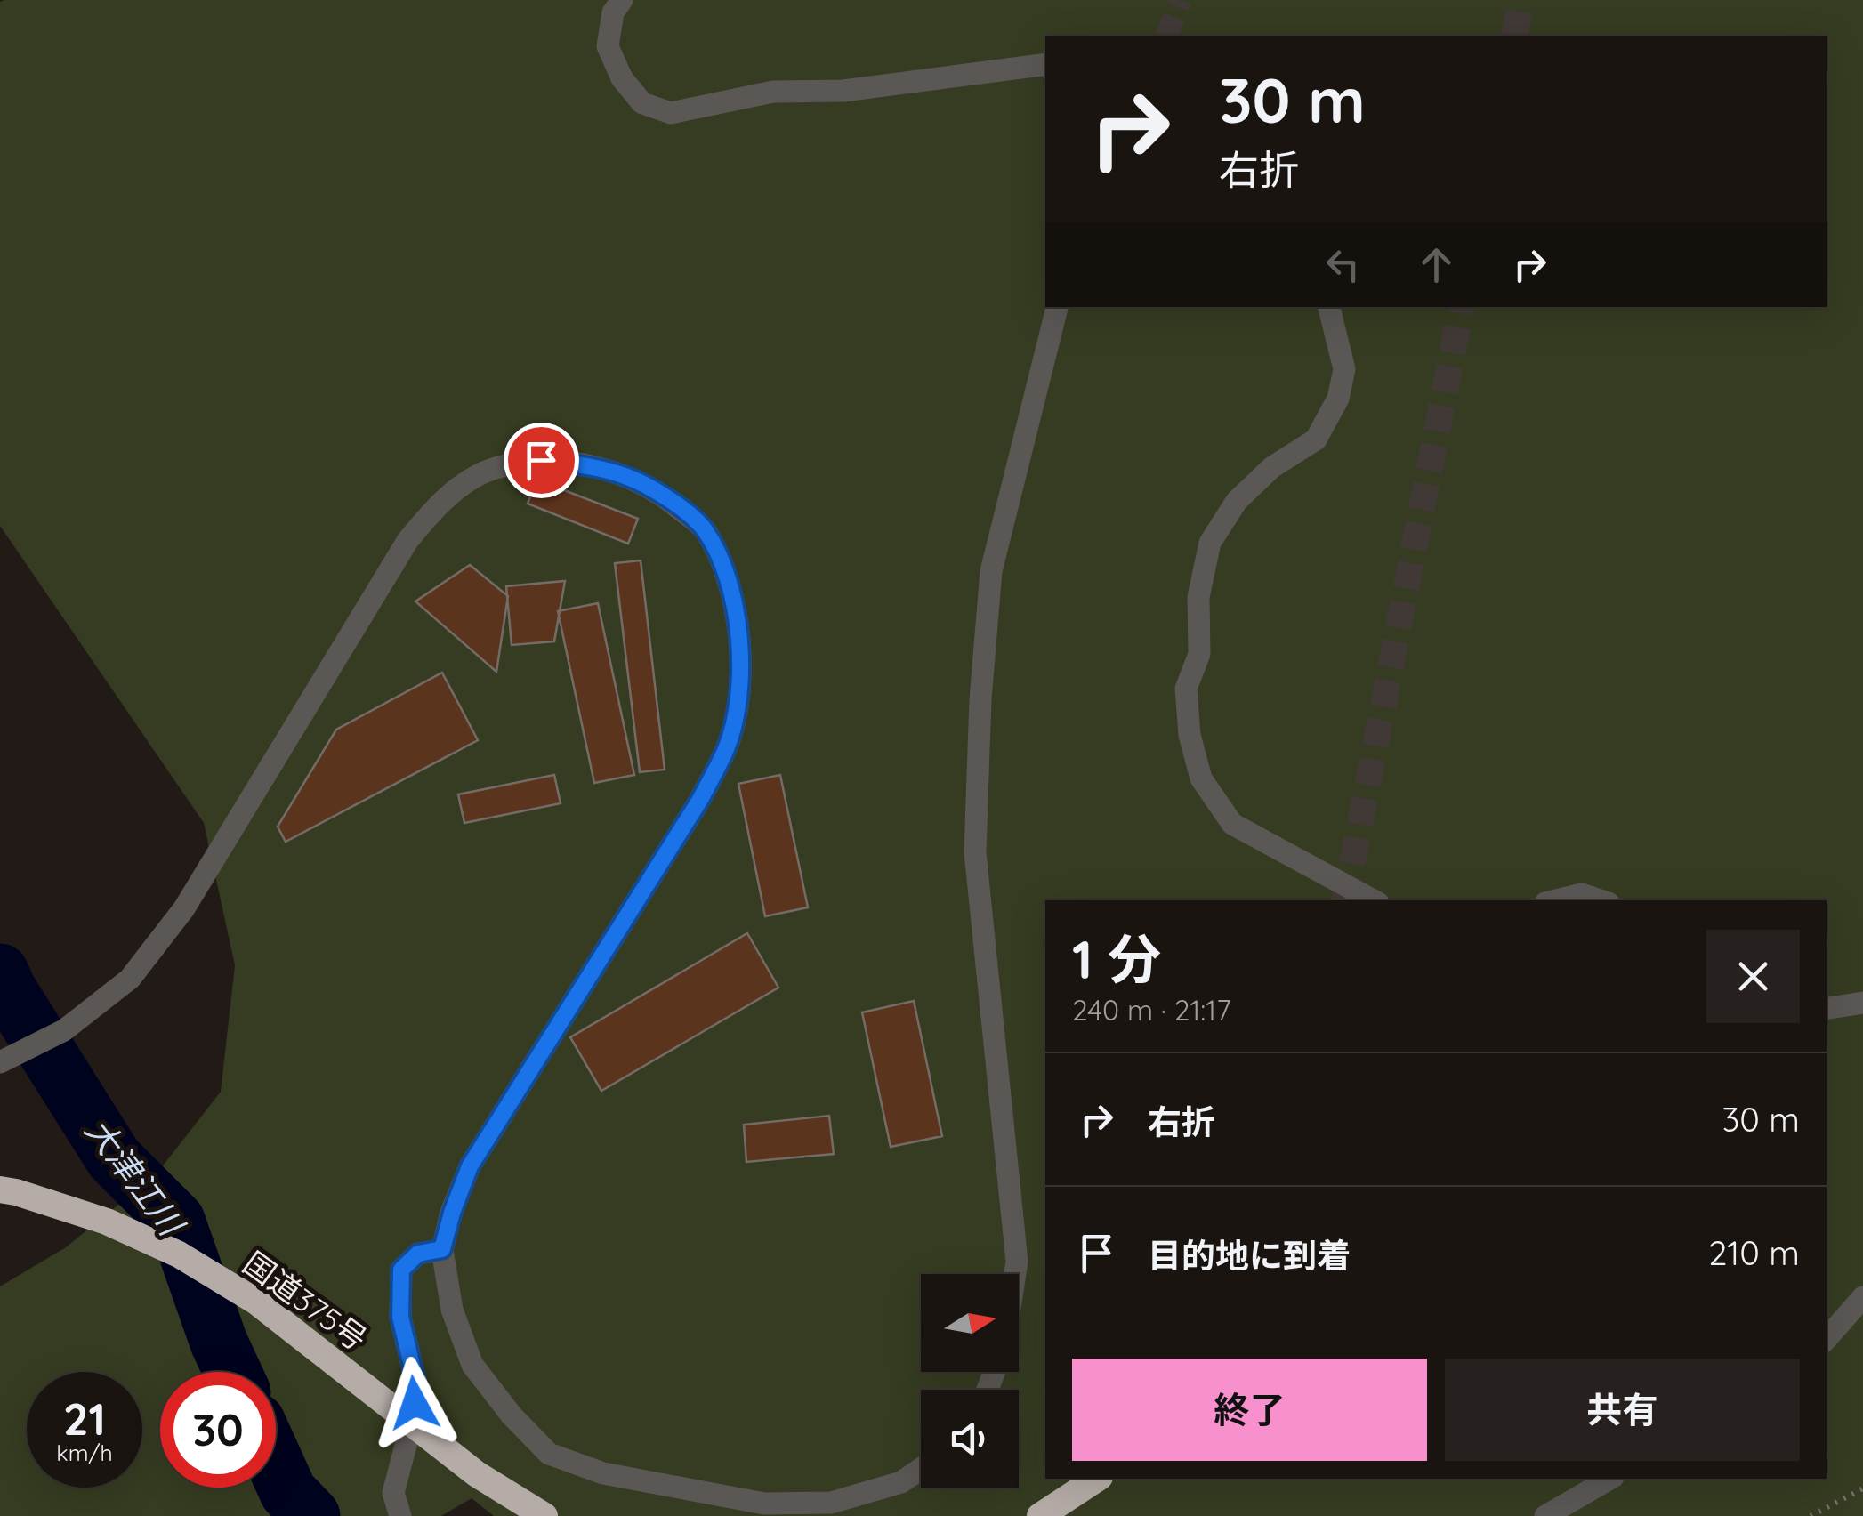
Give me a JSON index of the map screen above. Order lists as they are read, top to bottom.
{
  "streets": {
    "highway": ["国道375号"]
  },
  "water": ["大津江川"],
  "north": "right",
  "page": {
    "turn": ["30 m", "右折"],
    "heading": ["1 分", "240 m · 21:17"],
    "list": [
      {
        "name": "右折",
        "value": "30 m"
      },
      {
        "name": "目的地に到着",
        "value": "210 m"
      }
    ],
    "buttons": ["終了", "共有"],
    "speed": "21 km/h",
    "limit": "30"
  }
}
